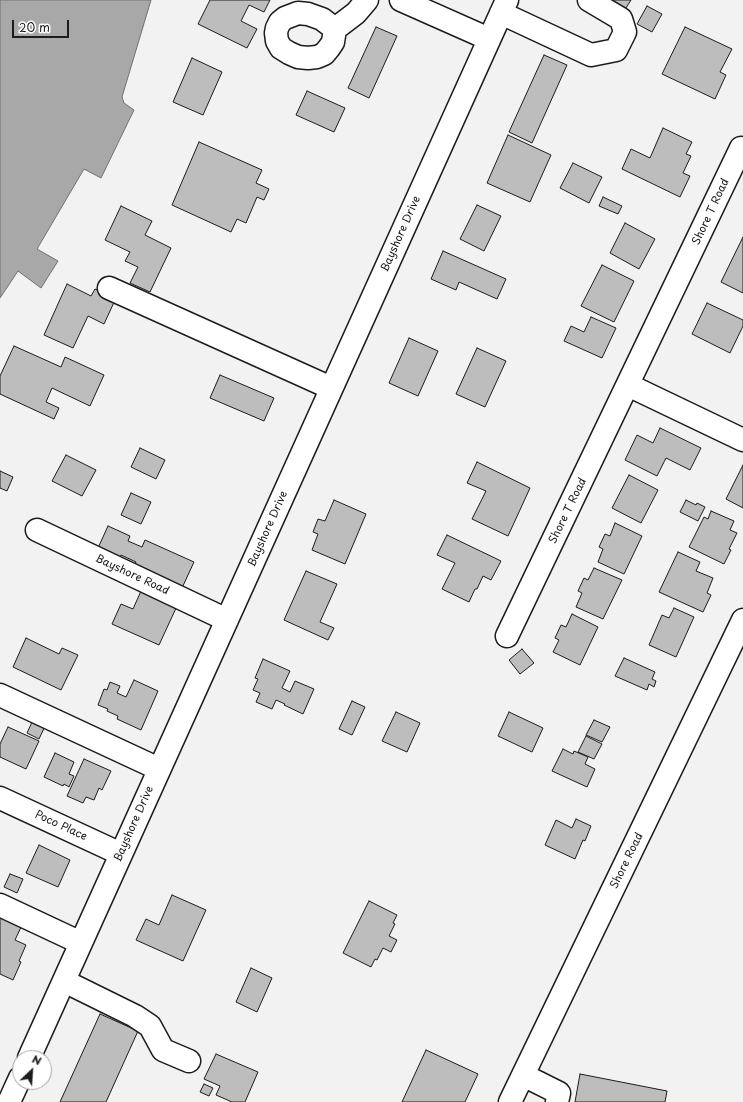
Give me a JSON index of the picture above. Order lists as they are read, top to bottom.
{
  "streets": {
    "street": [
      "Shore T Road",
      "Bayshore Drive",
      "Bayshore Road",
      "Poco Place",
      "Shore Road"
    ]
  },
  "crossings": [
    ["Bayshore Drive", "Bayshore Road"],
    ["Bayshore Drive", "Poco Place"]
  ],
  "scale_bar": "20 m",
  "north": "top right"
}
